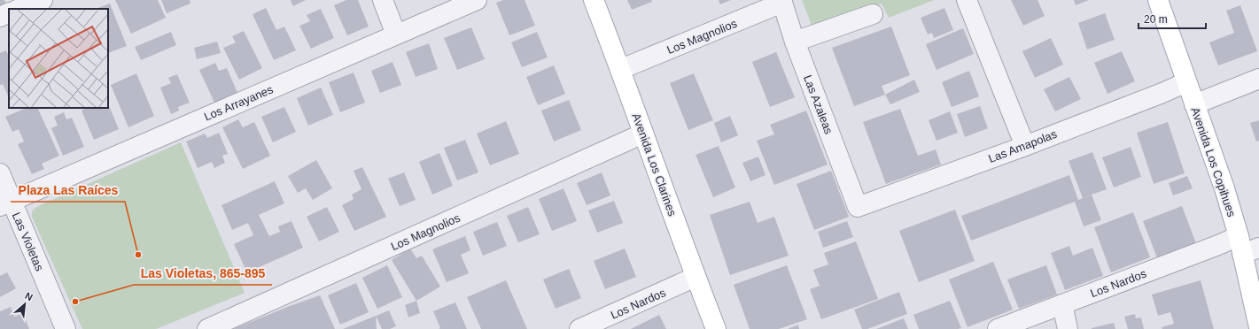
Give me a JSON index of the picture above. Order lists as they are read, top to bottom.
{
  "streets": {
    "main road": ["Avenida Los Copihues", "Avenida Los Clarines"],
    "street": [
      "Los Magnolios",
      "Los Arrayanes",
      "Las Azaleas",
      "Las Amapolas",
      "Las Violetas",
      "Los Nardos"
    ]
  },
  "crossings": [
    ["Los Magnolios", "Las Azaleas"],
    ["Los Magnolios", "Avenida Los Clarines"],
    ["Los Arrayanes", "Las Violetas"],
    ["Las Azaleas", "Las Amapolas"],
    ["Las Amapolas", "Avenida Los Copihues"],
    ["Avenida Los Copihues", "Los Nardos"],
    ["Avenida Los Clarines", "Los Nardos"]
  ],
  "places": ["Plaza Las Raíces", "Las Violetas, 865-895"],
  "scale_bar": "20 m",
  "north": "top right"
}
